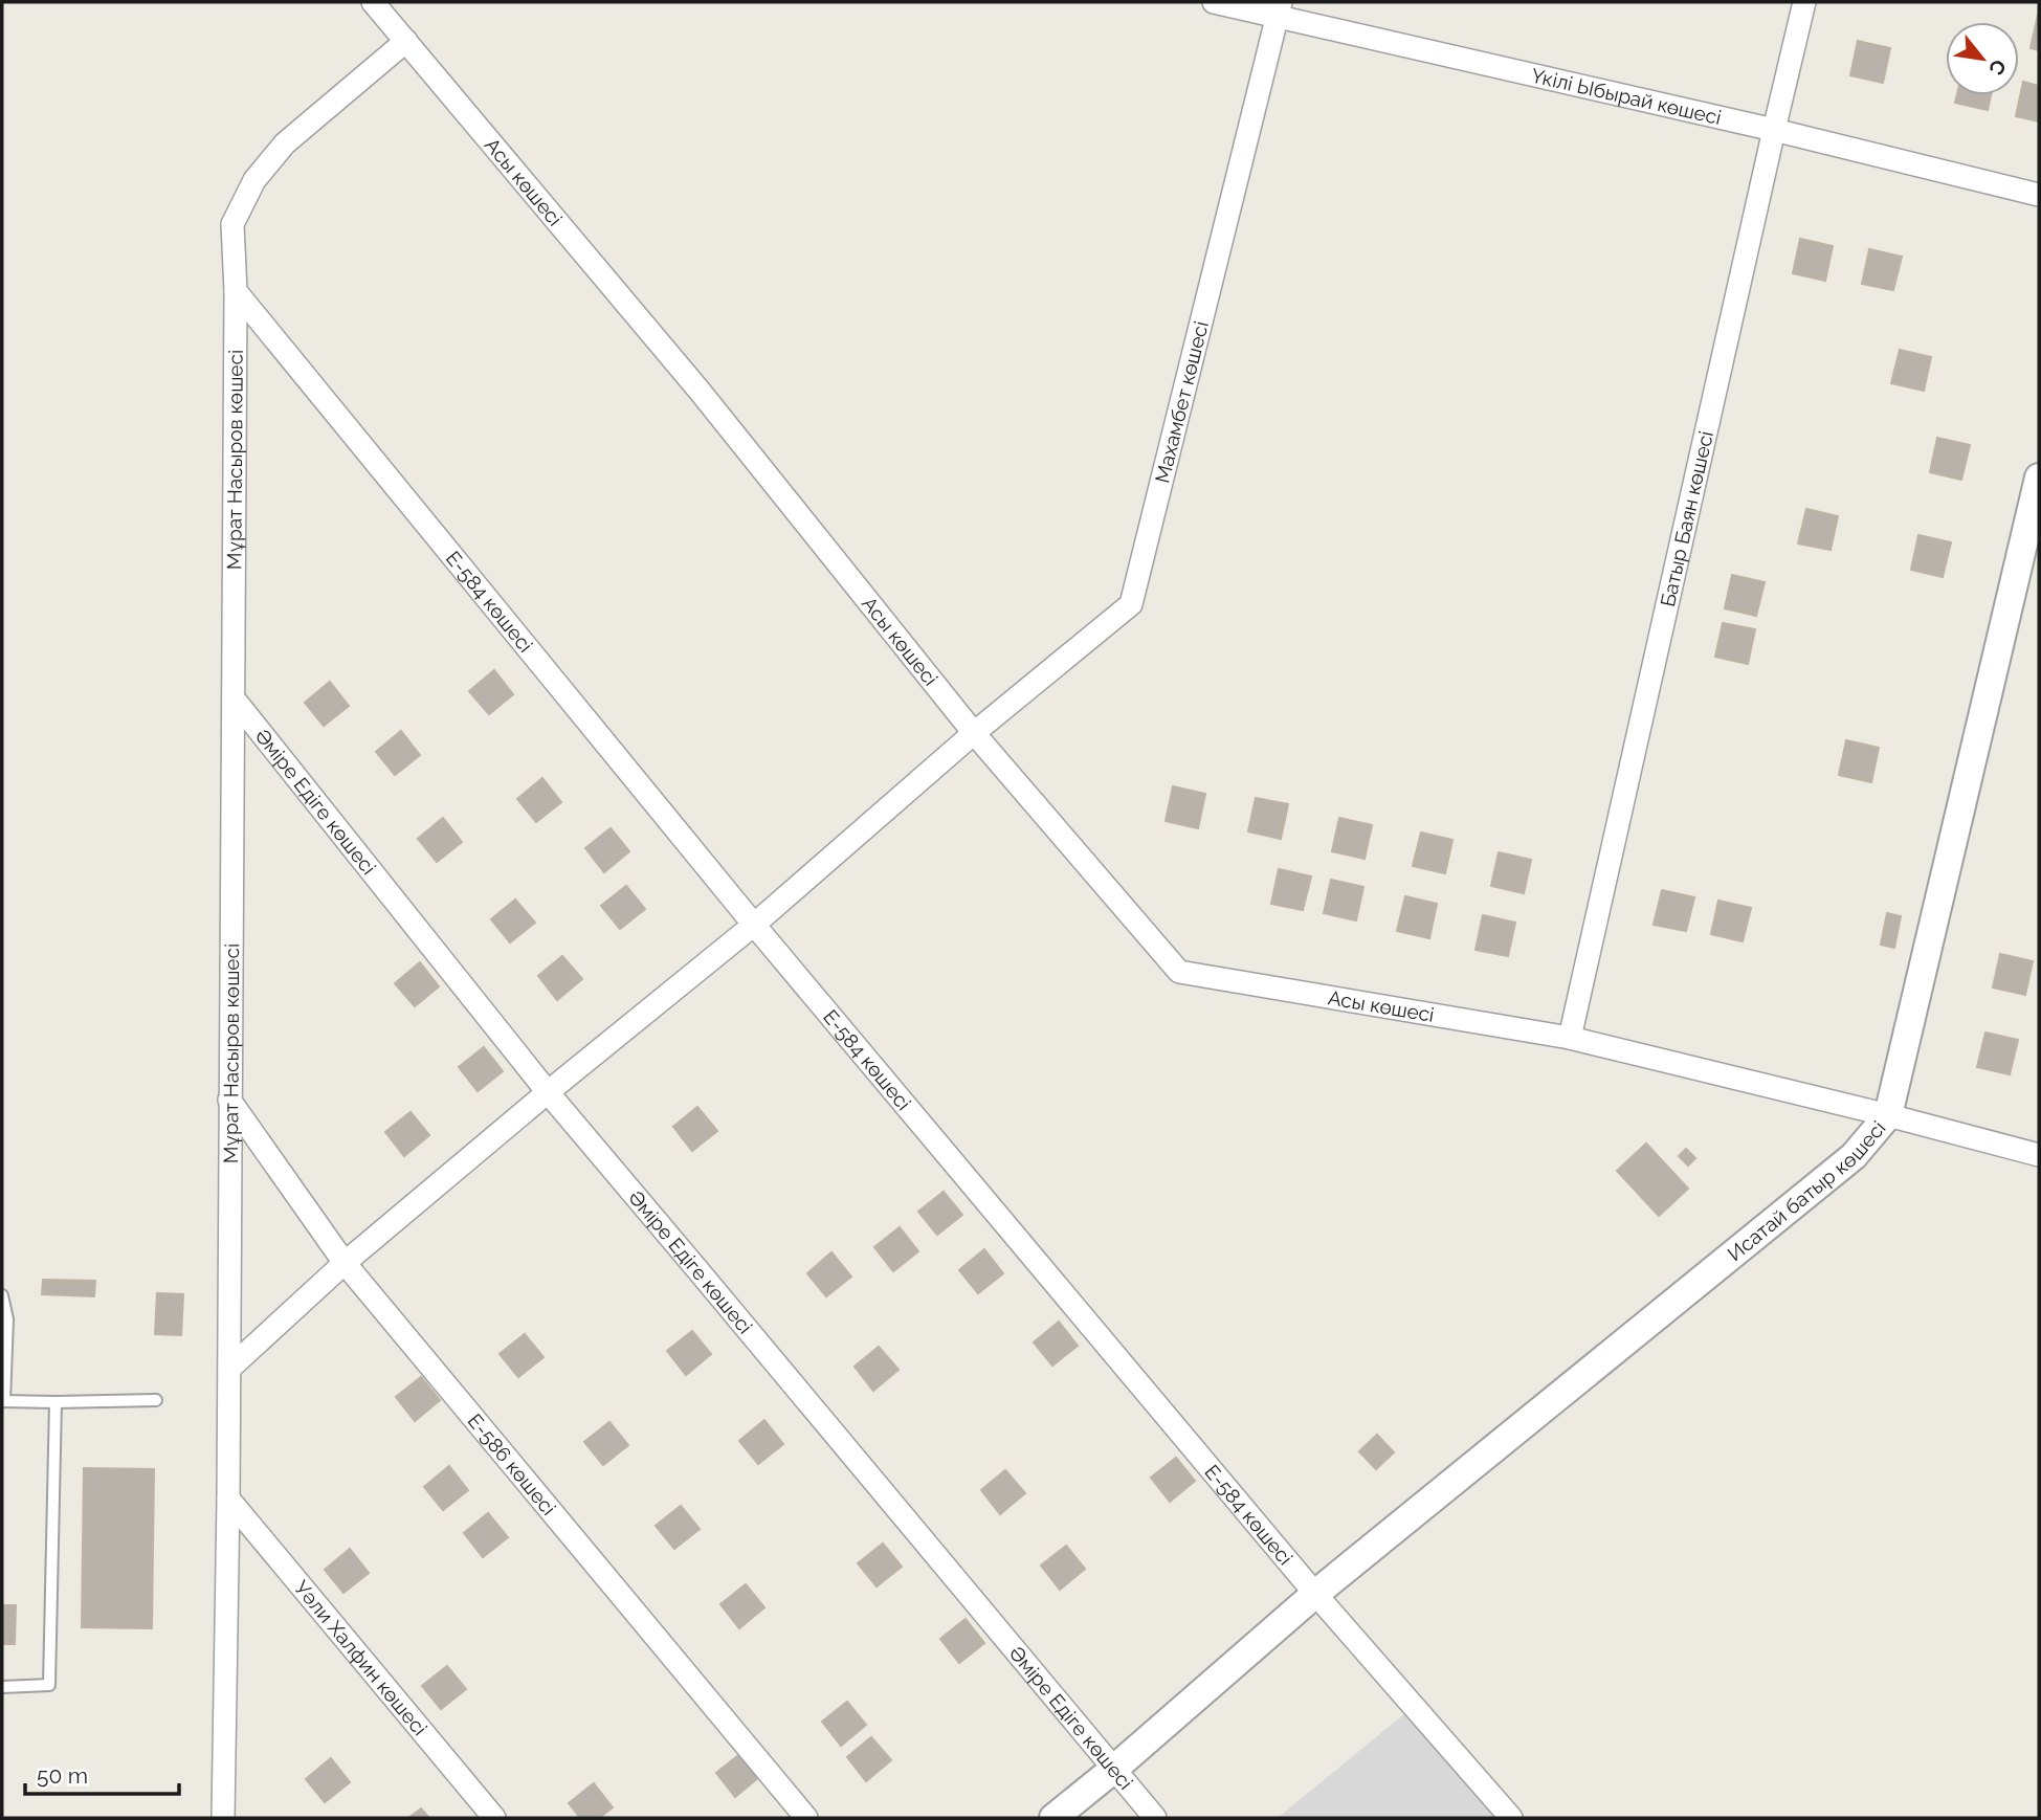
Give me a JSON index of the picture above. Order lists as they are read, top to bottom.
{
  "streets": {
    "street": [
      "Үкілі Ыбырай көшесі",
      "Асы көшесі",
      "Махамбет көшесі",
      "Мұрат Насыров көшесі",
      "Батыр Баян көшесі",
      "Е-584 көшесі",
      "Әміре Едіге көшесі",
      "Исатай батыр көшесі",
      "Е-586 көшесі",
      "Уәли Халфин көшесі"
    ]
  },
  "crossings": [
    ["Үкілі Ыбырай көшесі", "Махамбет көшесі"],
    ["Үкілі Ыбырай көшесі", "Батыр Баян көшесі"],
    ["Асы көшесі", "Махамбет көшесі"],
    ["Асы көшесі", "Мұрат Насыров көшесі"],
    ["Асы көшесі", "Батыр Баян көшесі"],
    ["Асы көшесі", "Исатай батыр көшесі"],
    ["Махамбет көшесі", "Мұрат Насыров көшесі"],
    ["Махамбет көшесі", "Е-584 көшесі"],
    ["Махамбет көшесі", "Әміре Едіге көшесі"],
    ["Махамбет көшесі", "Е-586 көшесі"],
    ["Мұрат Насыров көшесі", "Е-584 көшесі"],
    ["Мұрат Насыров көшесі", "Әміре Едіге көшесі"],
    ["Мұрат Насыров көшесі", "Е-586 көшесі"],
    ["Мұрат Насыров көшесі", "Уәли Халфин көшесі"],
    ["Е-584 көшесі", "Исатай батыр көшесі"],
    ["Әміре Едіге көшесі", "Исатай батыр көшесі"]
  ],
  "scale_bar": "50 m",
  "north": "bottom right"
}
